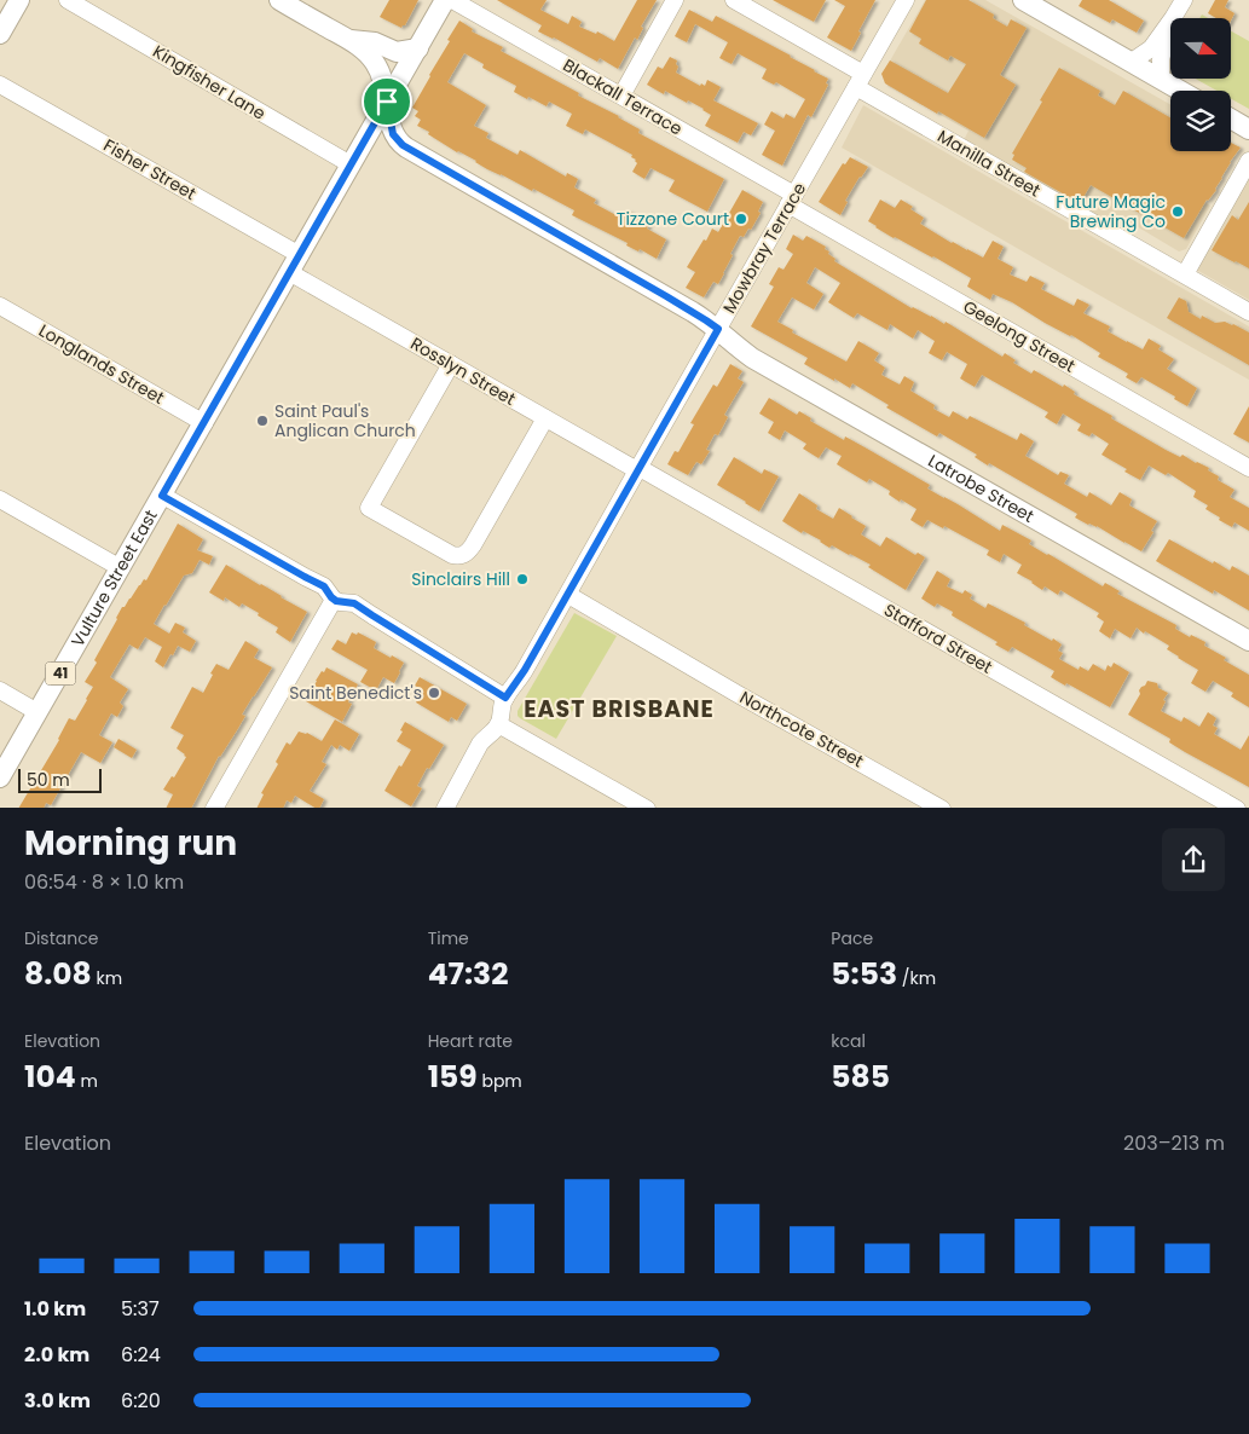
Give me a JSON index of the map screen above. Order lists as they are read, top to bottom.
{
  "streets": {
    "main road": ["Latrobe Street", "Vulture Street East", "41"],
    "street": [
      "Kingfisher Lane",
      "Blackall Terrace",
      "Manilla Street",
      "Fisher Street",
      "Mowbray Terrace",
      "Geelong Street",
      "Longlands Street",
      "Rosslyn Street",
      "Stafford Street",
      "Northcote Street"
    ]
  },
  "crossings": [
    ["Kingfisher Lane", "Vulture Street East"],
    ["Blackall Terrace", "Mowbray Terrace"],
    ["Blackall Terrace", "Geelong Street"],
    ["Manilla Street", "Mowbray Terrace"],
    ["Fisher Street", "Vulture Street East"],
    ["Mowbray Terrace", "Geelong Street"],
    ["Mowbray Terrace", "Rosslyn Street"],
    ["Mowbray Terrace", "Latrobe Street"],
    ["Mowbray Terrace", "Stafford Street"],
    ["Mowbray Terrace", "Northcote Street"],
    ["Longlands Street", "Vulture Street East"],
    ["Rosslyn Street", "Vulture Street East"],
    ["Rosslyn Street", "Stafford Street"],
    ["Latrobe Street", "Vulture Street East"]
  ],
  "districts": ["EAST BRISBANE"],
  "places": [
    "Future Magic Brewing Co",
    "Tizzone Court",
    "Saint Paul's Anglican Church",
    "Sinclairs Hill",
    "Saint Benedict's"
  ],
  "scale_bar": "50 m",
  "north": "right",
  "page": {
    "scale": "50 m",
    "heading": ["Morning run", "06:54 · 8 × 1.0 km"],
    "stats": [
      ["Distance", "8.08 km"],
      ["Time", "47:32"],
      ["Pace", "5:53 /km"],
      ["Elevation", "104 m"],
      ["Heart rate", "159 bpm"],
      ["kcal", "585"]
    ],
    "chart": ["Elevation", "203–213 m"],
    "list": [
      {
        "name": "1.0 km",
        "note": "5:37"
      },
      {
        "name": "2.0 km",
        "note": "6:24"
      },
      {
        "name": "3.0 km",
        "note": "6:20"
      }
    ]
  }
}
